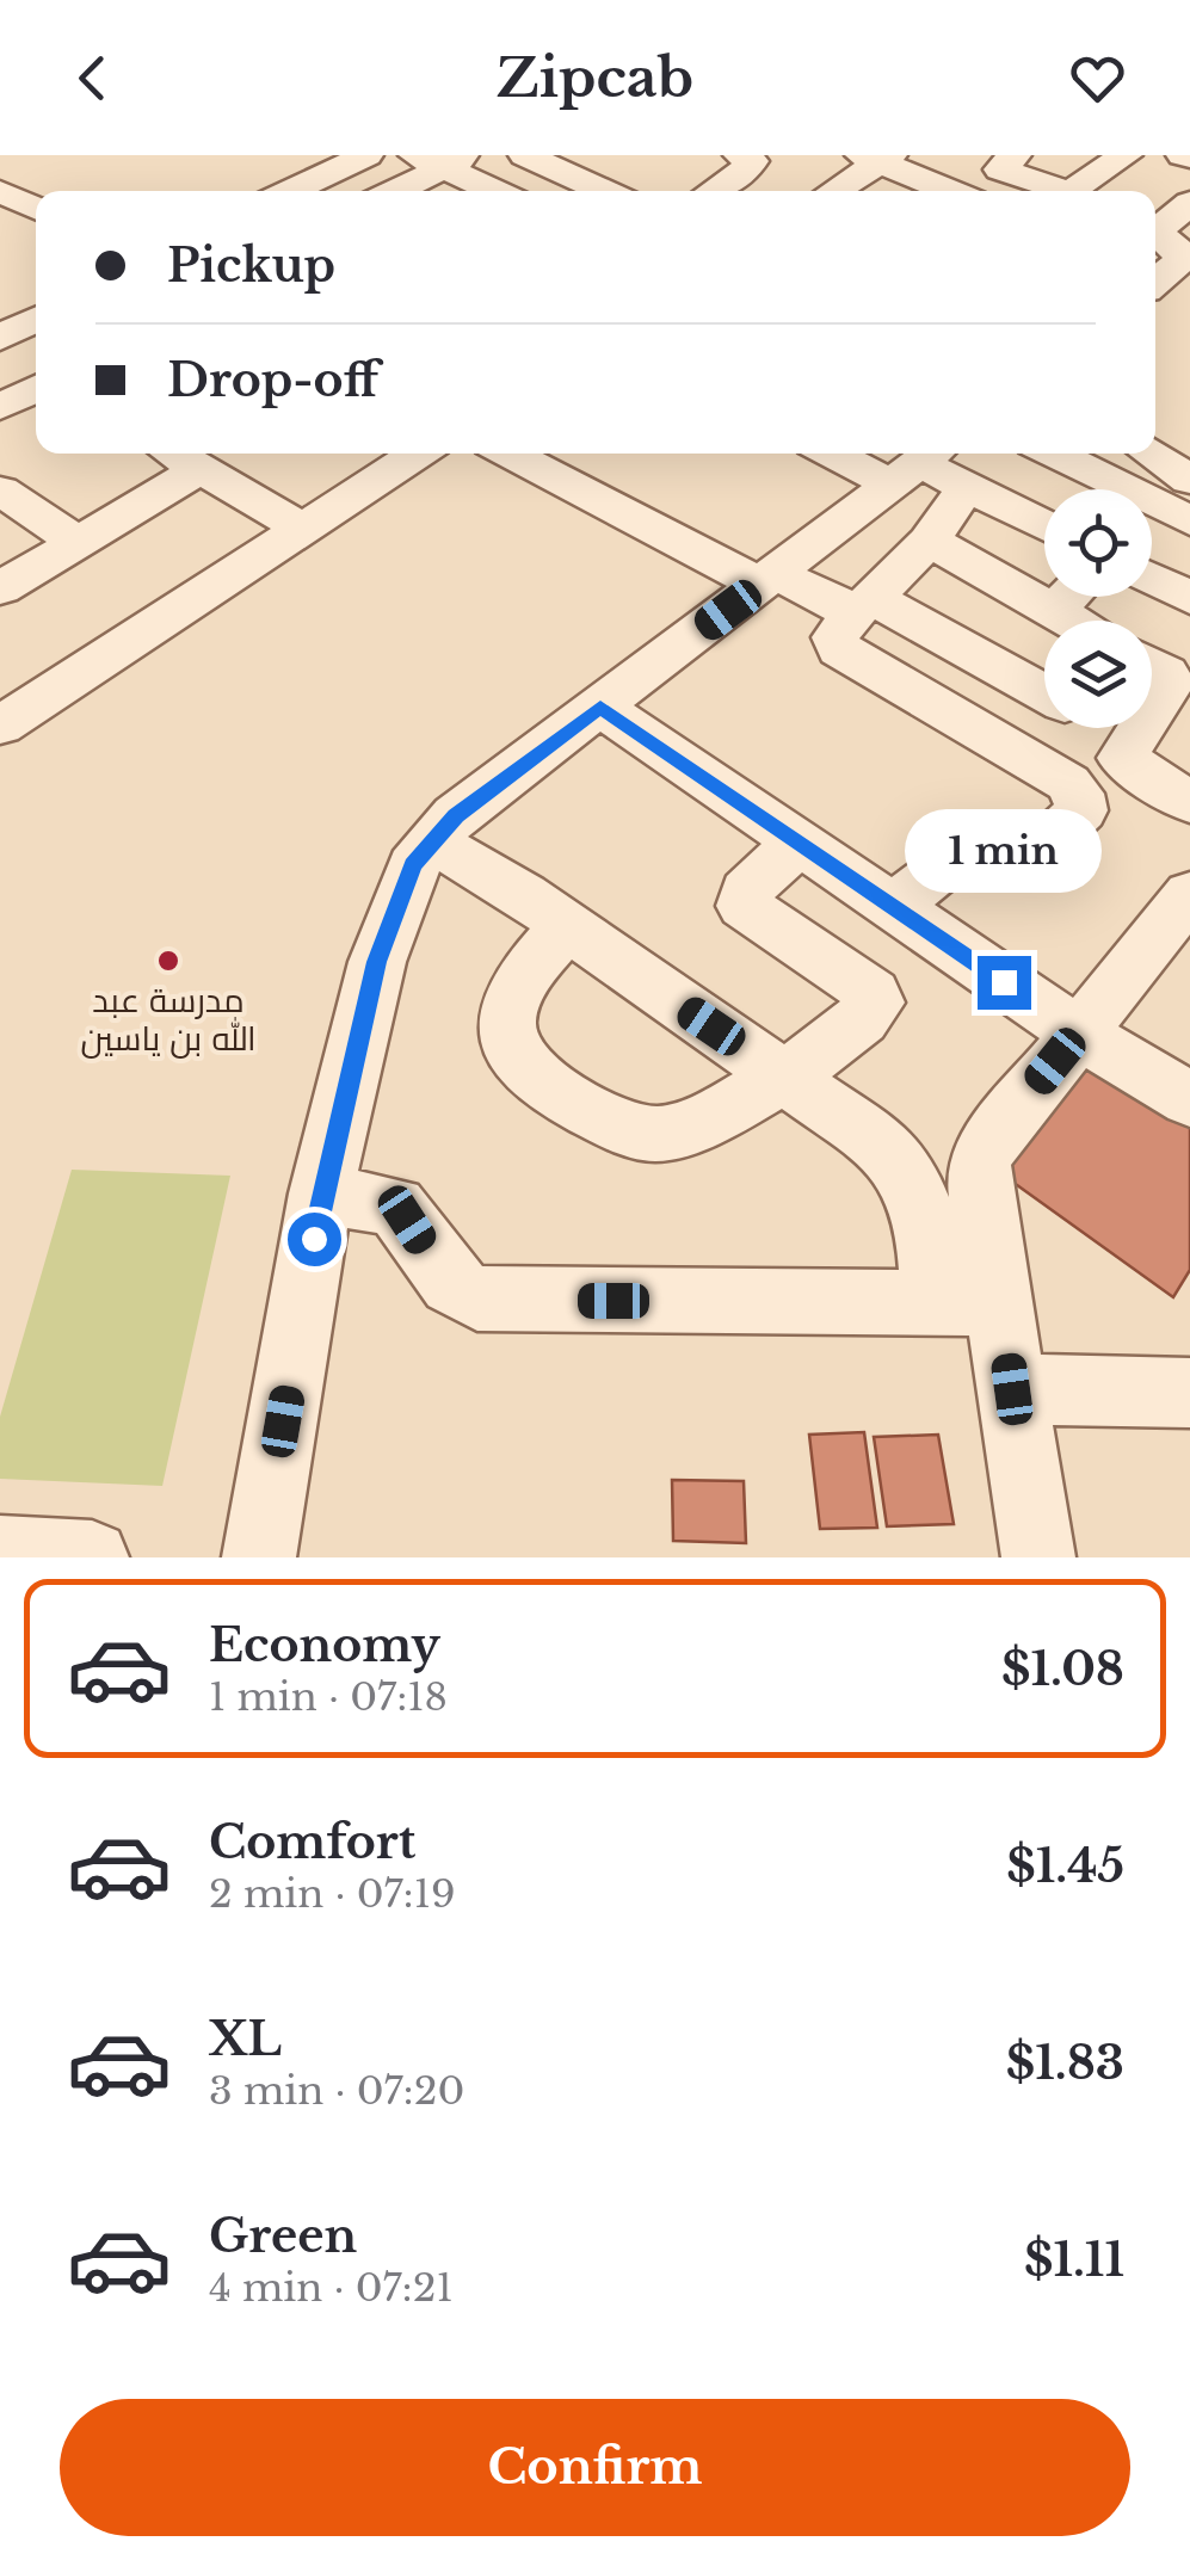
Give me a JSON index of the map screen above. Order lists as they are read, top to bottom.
{
  "places": ["مدرسة عبد الله بن ياسين"],
  "page": {
    "header": "Zipcab",
    "banner": ["Pickup", "Drop-off"],
    "bubble": "1 min",
    "list": [
      {
        "name": "Economy",
        "note": "1 min · 07:18",
        "value": "$1.08"
      },
      {
        "name": "Comfort",
        "note": "2 min · 07:19",
        "value": "$1.45"
      },
      {
        "name": "XL",
        "note": "3 min · 07:20",
        "value": "$1.83"
      },
      {
        "name": "Green",
        "note": "4 min · 07:21",
        "value": "$1.11"
      }
    ],
    "buttons": "Confirm"
  }
}
